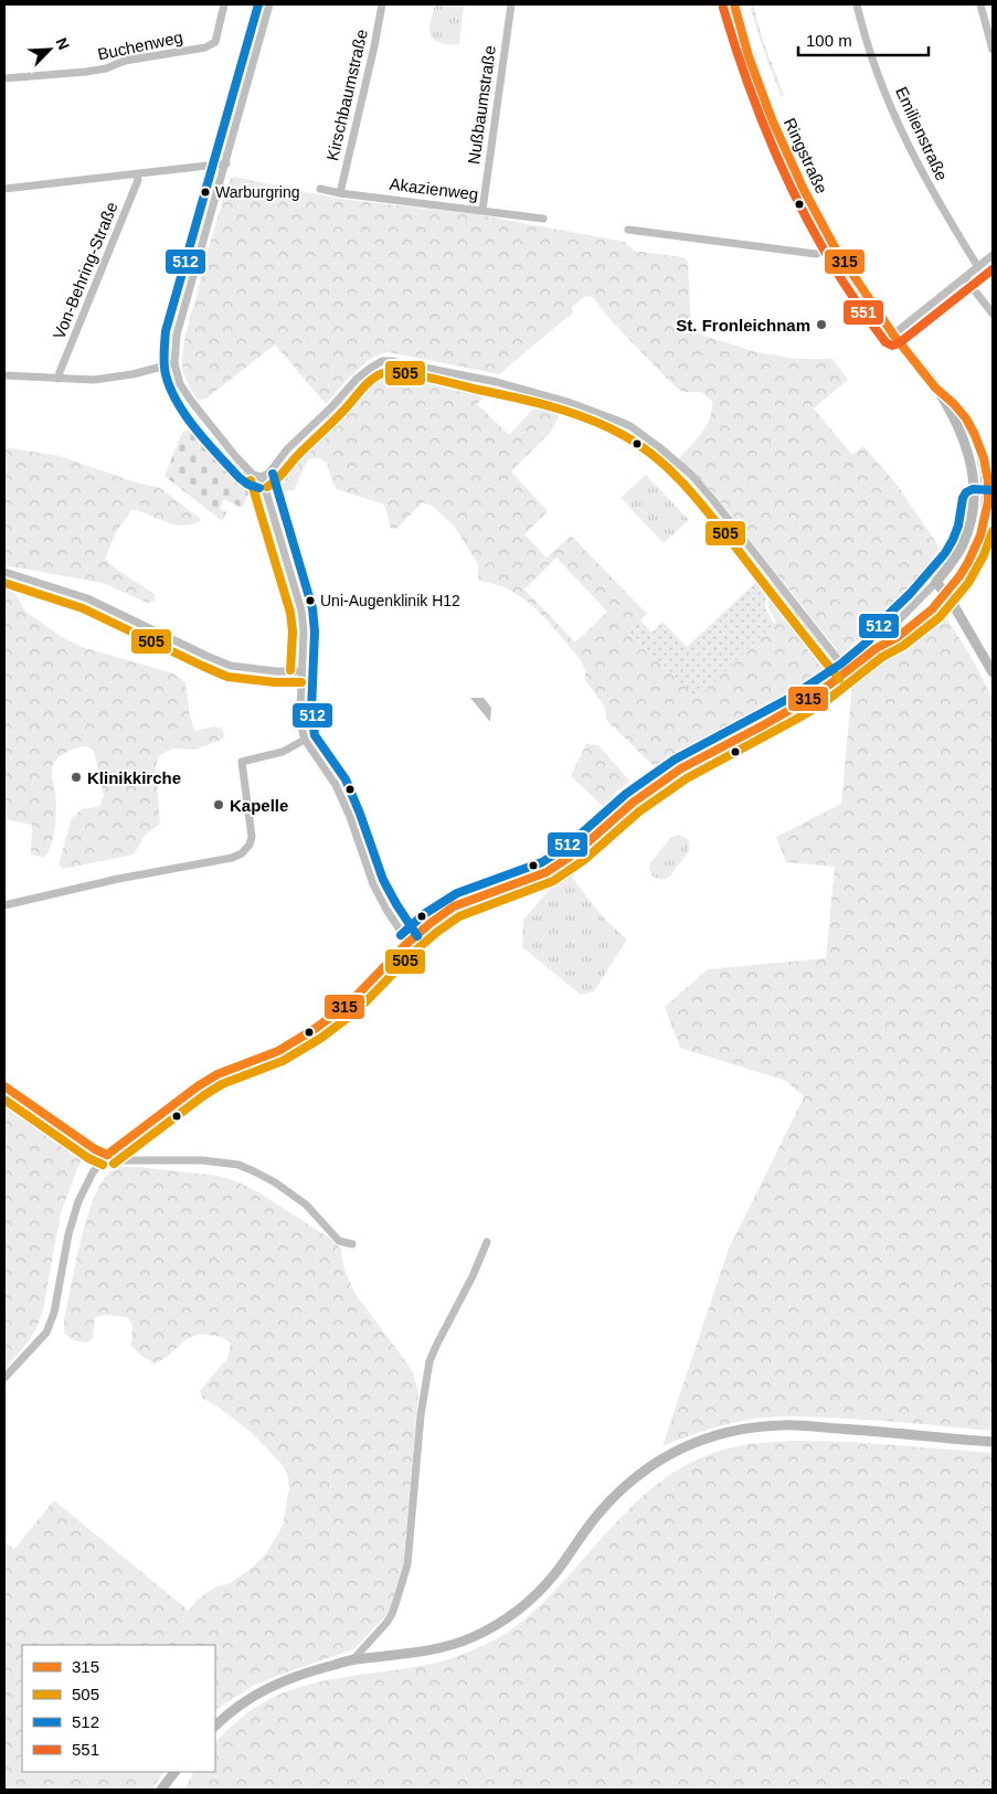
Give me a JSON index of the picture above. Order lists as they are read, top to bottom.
{
  "streets": {
    "street": [
      "Buchenweg",
      "Kirschbaumstraße",
      "Nußbaumstraße",
      "Emilienstraße",
      "Ringstraße",
      "Akazienweg",
      "Von-Behring-Straße"
    ]
  },
  "crossings": [
    ["Kirschbaumstraße", "Akazienweg"],
    ["Nußbaumstraße", "Akazienweg"]
  ],
  "places": [
    "Warburgring",
    "St. Fronleichnam",
    "Uni-Augenklinik H12",
    "Klinikkirche",
    "Kapelle"
  ],
  "lines": [
    "transit line 315",
    "transit line 512",
    "transit line 551",
    "transit line 505"
  ],
  "legend": [
    "315",
    "505",
    "512",
    "551"
  ],
  "scale_bar": "100 m",
  "north": "top right"
}
